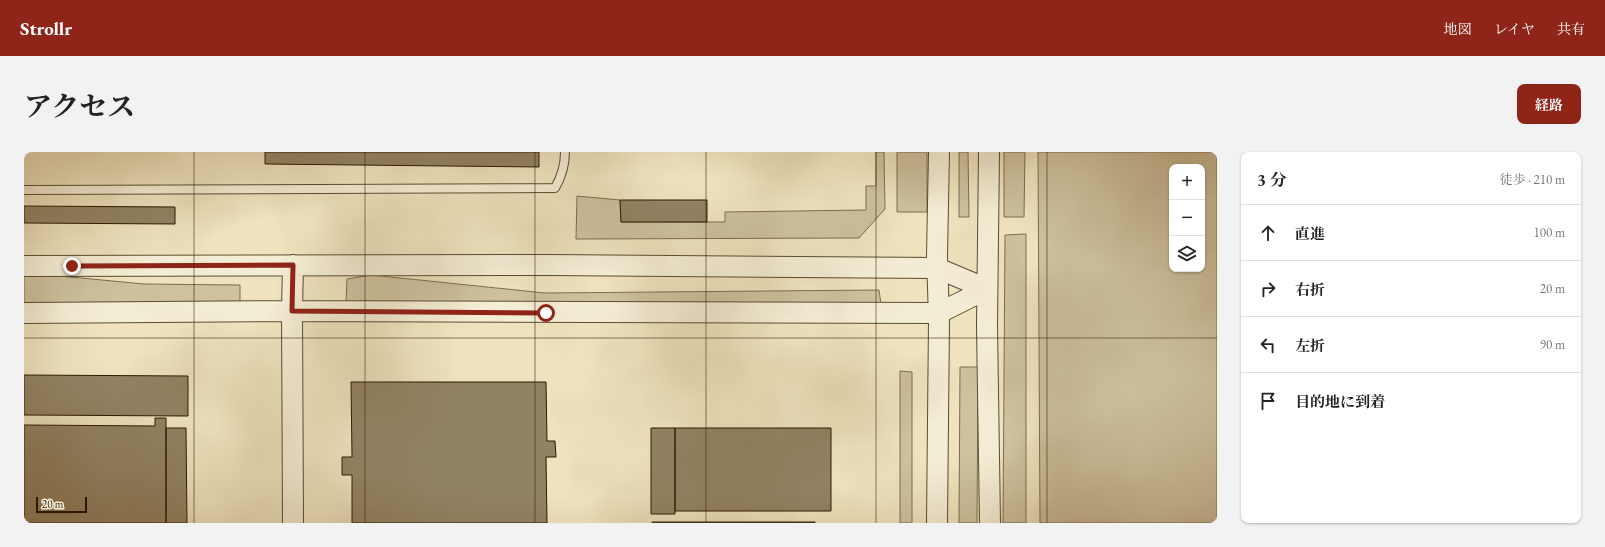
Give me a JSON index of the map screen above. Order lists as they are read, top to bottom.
{
  "scale_bar": "20 m",
  "page": {
    "header": "Strollr",
    "nav": ["地図", "レイヤ", "共有"],
    "title": "アクセス",
    "buttons": "経路",
    "heading": ["3 分", "徒歩 · 210 m"],
    "map_buttons": ["+", "−"],
    "list": [
      ["直進", "100 m"],
      ["右折", "20 m"],
      ["左折", "90 m"],
      "目的地に到着"
    ],
    "scale": "20 m"
  }
}
